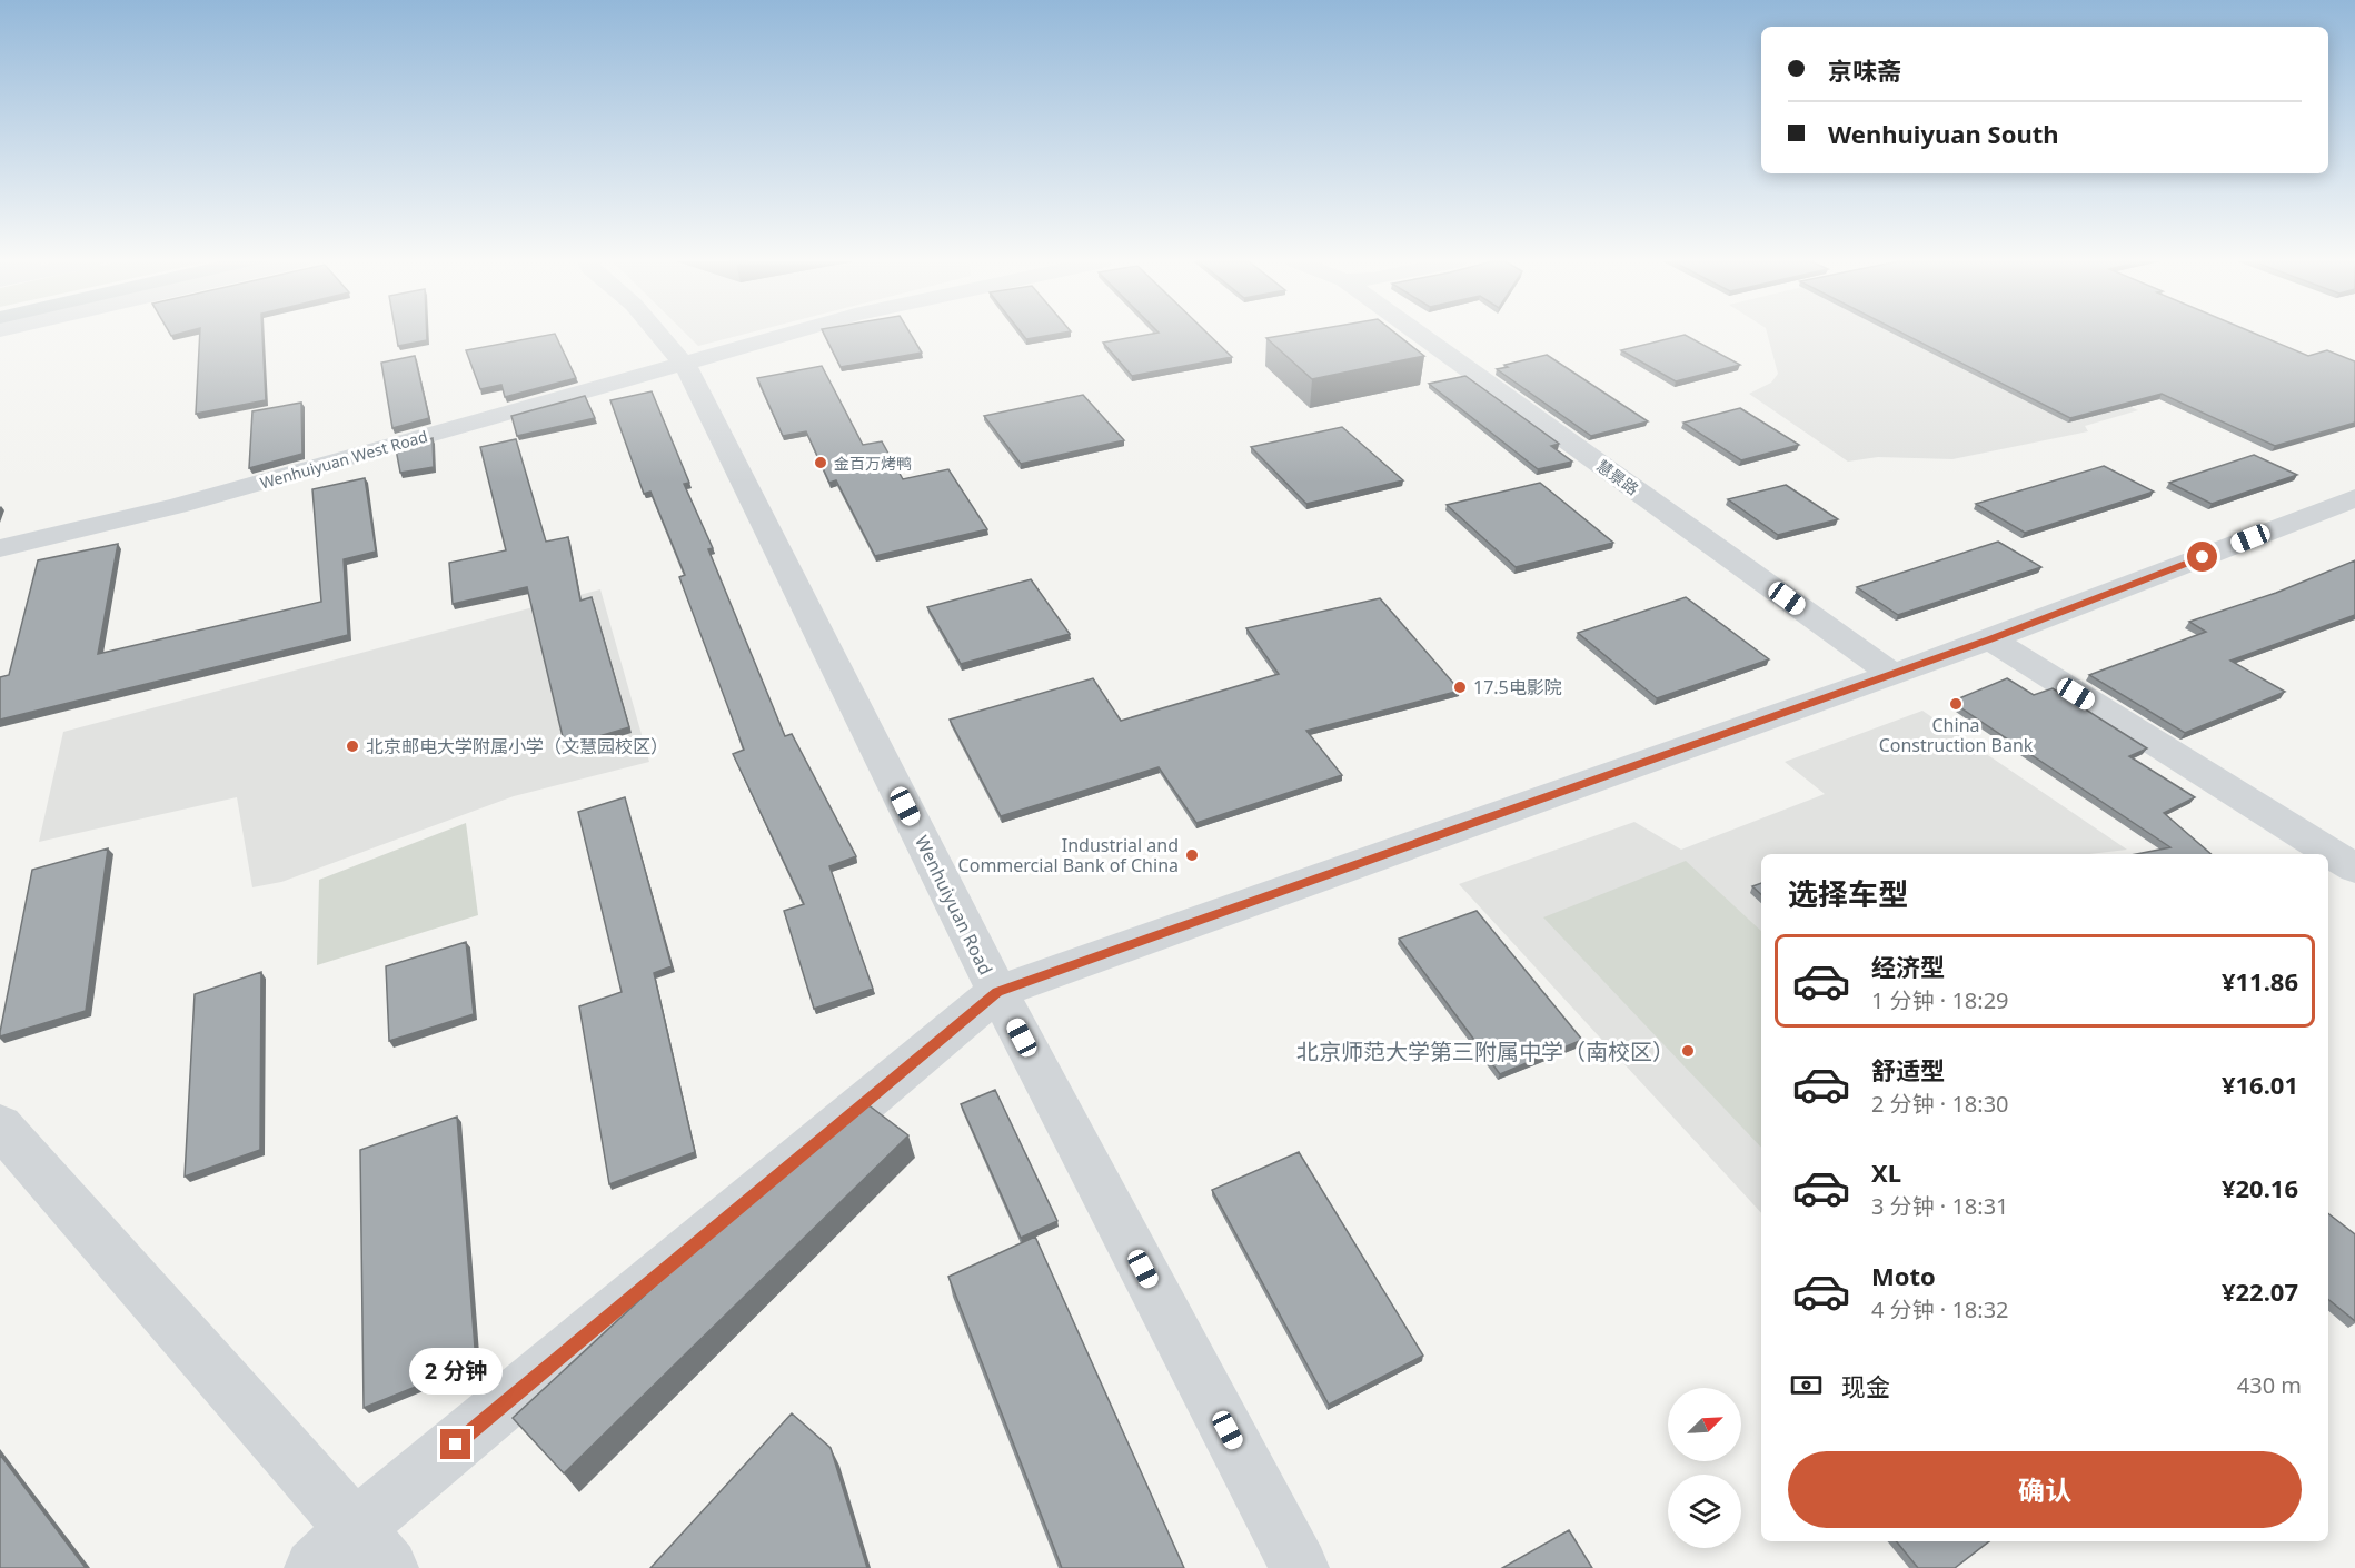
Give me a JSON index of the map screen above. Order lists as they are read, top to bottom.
{
  "streets": {
    "main road": ["Wenhuiyuan West Road", "慧景路", "Wenhuiyuan Road"]
  },
  "crossings": [
    ["Wenhuiyuan West Road", "Wenhuiyuan Road"]
  ],
  "places": [
    "金百万烤鸭",
    "17.5电影院",
    "China Construction Bank",
    "北京邮电大学附属小学（文慧园校区）",
    "Industrial and Commercial Bank of China",
    "北京师范大学第三附属中学（南校区）"
  ],
  "north": "top right",
  "page": {
    "banner": ["京味斋", "Wenhuiyuan South"],
    "heading": "选择车型",
    "list": [
      {
        "name": "经济型",
        "note": "1 分钟 · 18:29",
        "value": "¥11.86"
      },
      {
        "name": "舒适型",
        "note": "2 分钟 · 18:30",
        "value": "¥16.01"
      },
      {
        "name": "XL",
        "note": "3 分钟 · 18:31",
        "value": "¥20.16"
      },
      {
        "name": "Moto",
        "note": "4 分钟 · 18:32",
        "value": "¥22.07"
      }
    ],
    "bubble": "2 分钟",
    "pay": ["现金", "430 m"],
    "buttons": "确认"
  }
}
